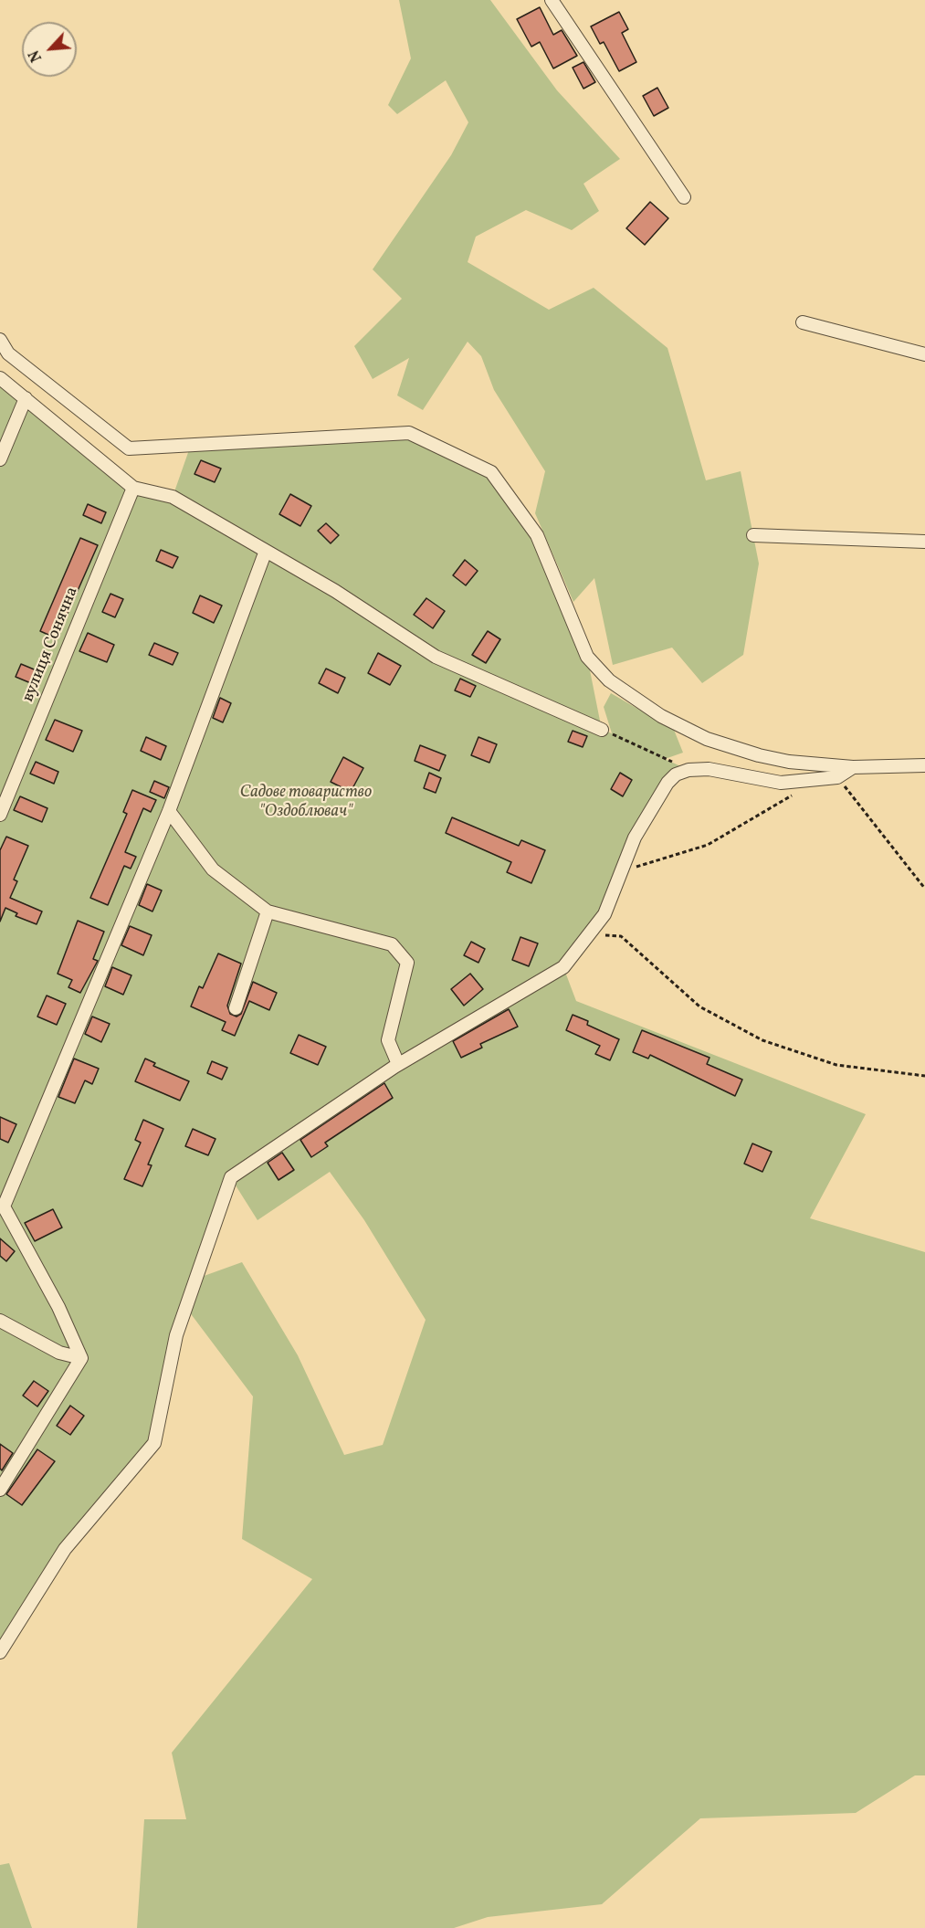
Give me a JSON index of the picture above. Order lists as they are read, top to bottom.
{
  "streets": {
    "street": ["вулиця Сонячна"]
  },
  "parks": ["Садове товариство \"Оздоблювач\""],
  "north": "bottom left"
}
